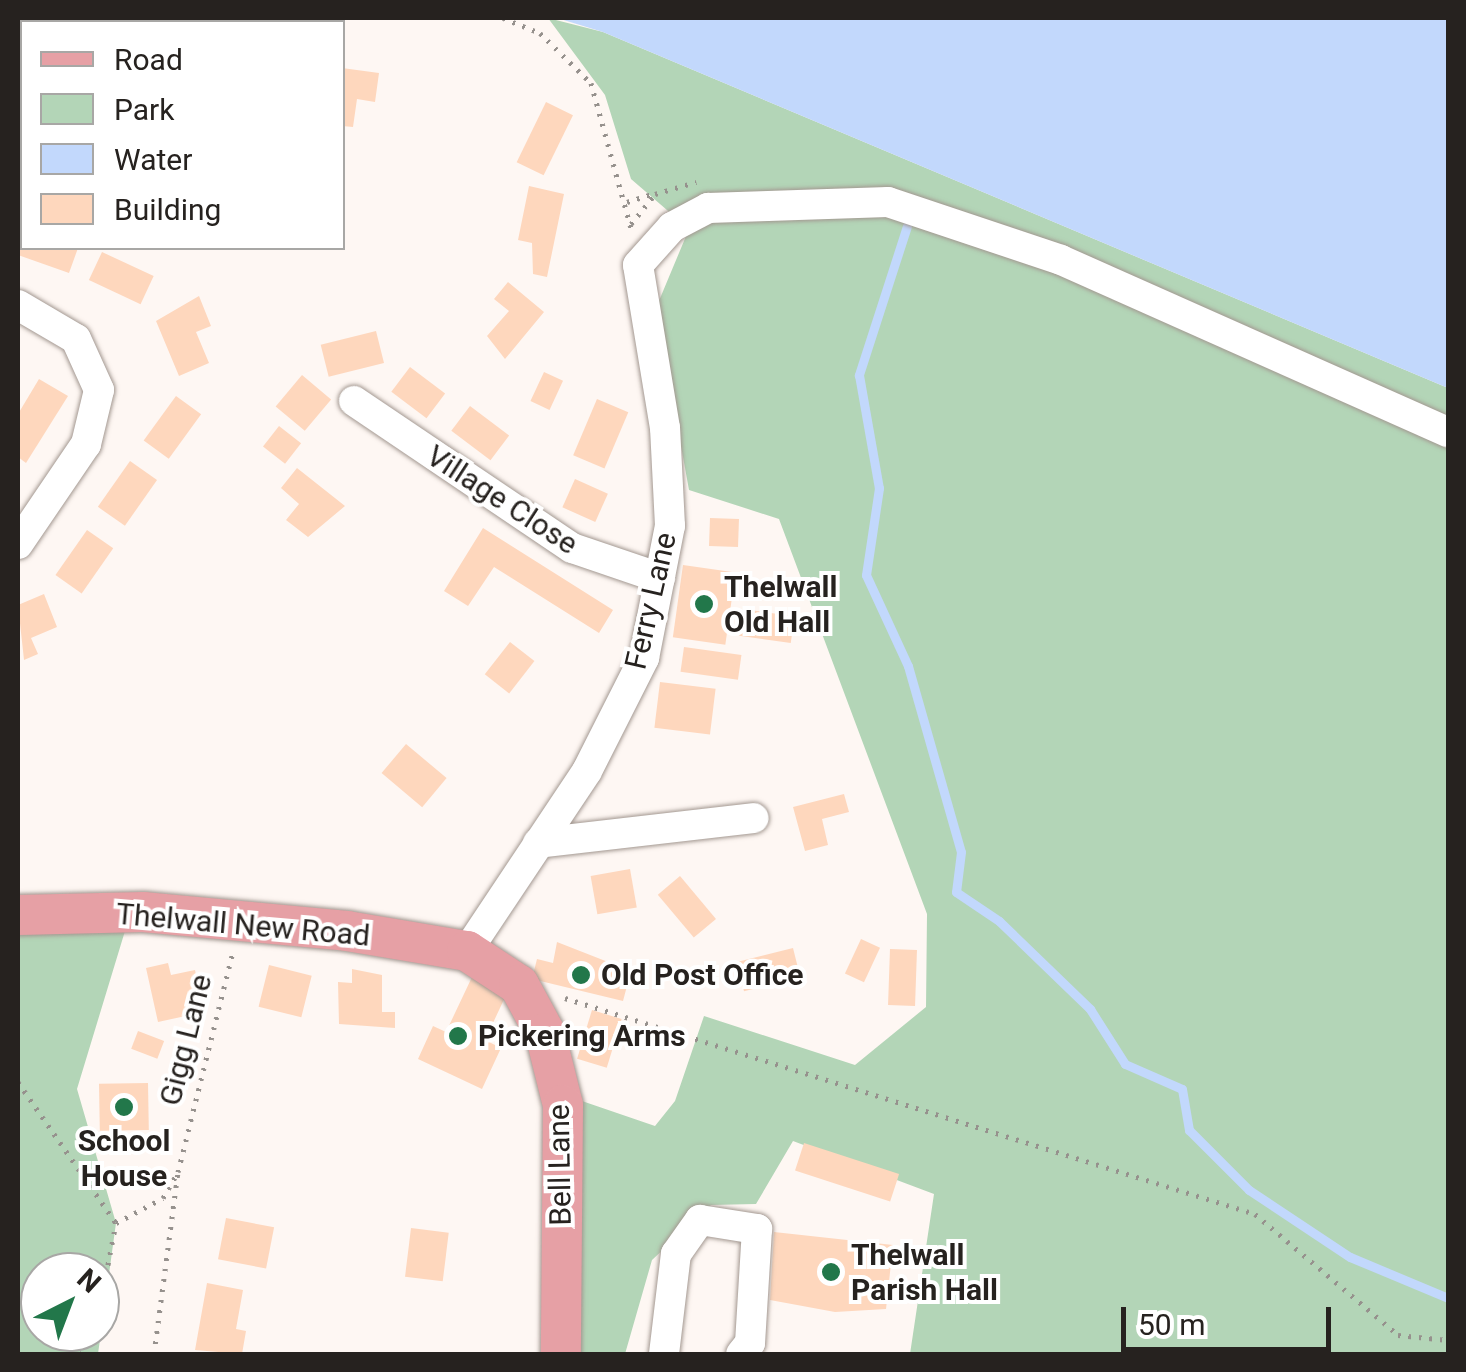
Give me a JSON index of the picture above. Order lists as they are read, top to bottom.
{
  "streets": {
    "main road": ["Thelwall New Road", "Bell Lane"],
    "street": ["Village Close", "Ferry Lane"],
    "path": ["Gigg Lane"]
  },
  "crossings": [
    ["Village Close", "Ferry Lane"],
    ["Ferry Lane", "Thelwall New Road"],
    ["Ferry Lane", "Bell Lane"],
    ["Thelwall New Road", "Gigg Lane"],
    ["Thelwall New Road", "Bell Lane"]
  ],
  "places": [
    "Thelwall Old Hall",
    "Old Post Office",
    "Pickering Arms",
    "School House",
    "Thelwall Parish Hall"
  ],
  "legend": [
    "Road",
    "Park",
    "Water",
    "Building"
  ],
  "scale_bar": "50 m",
  "north": "top right"
}
